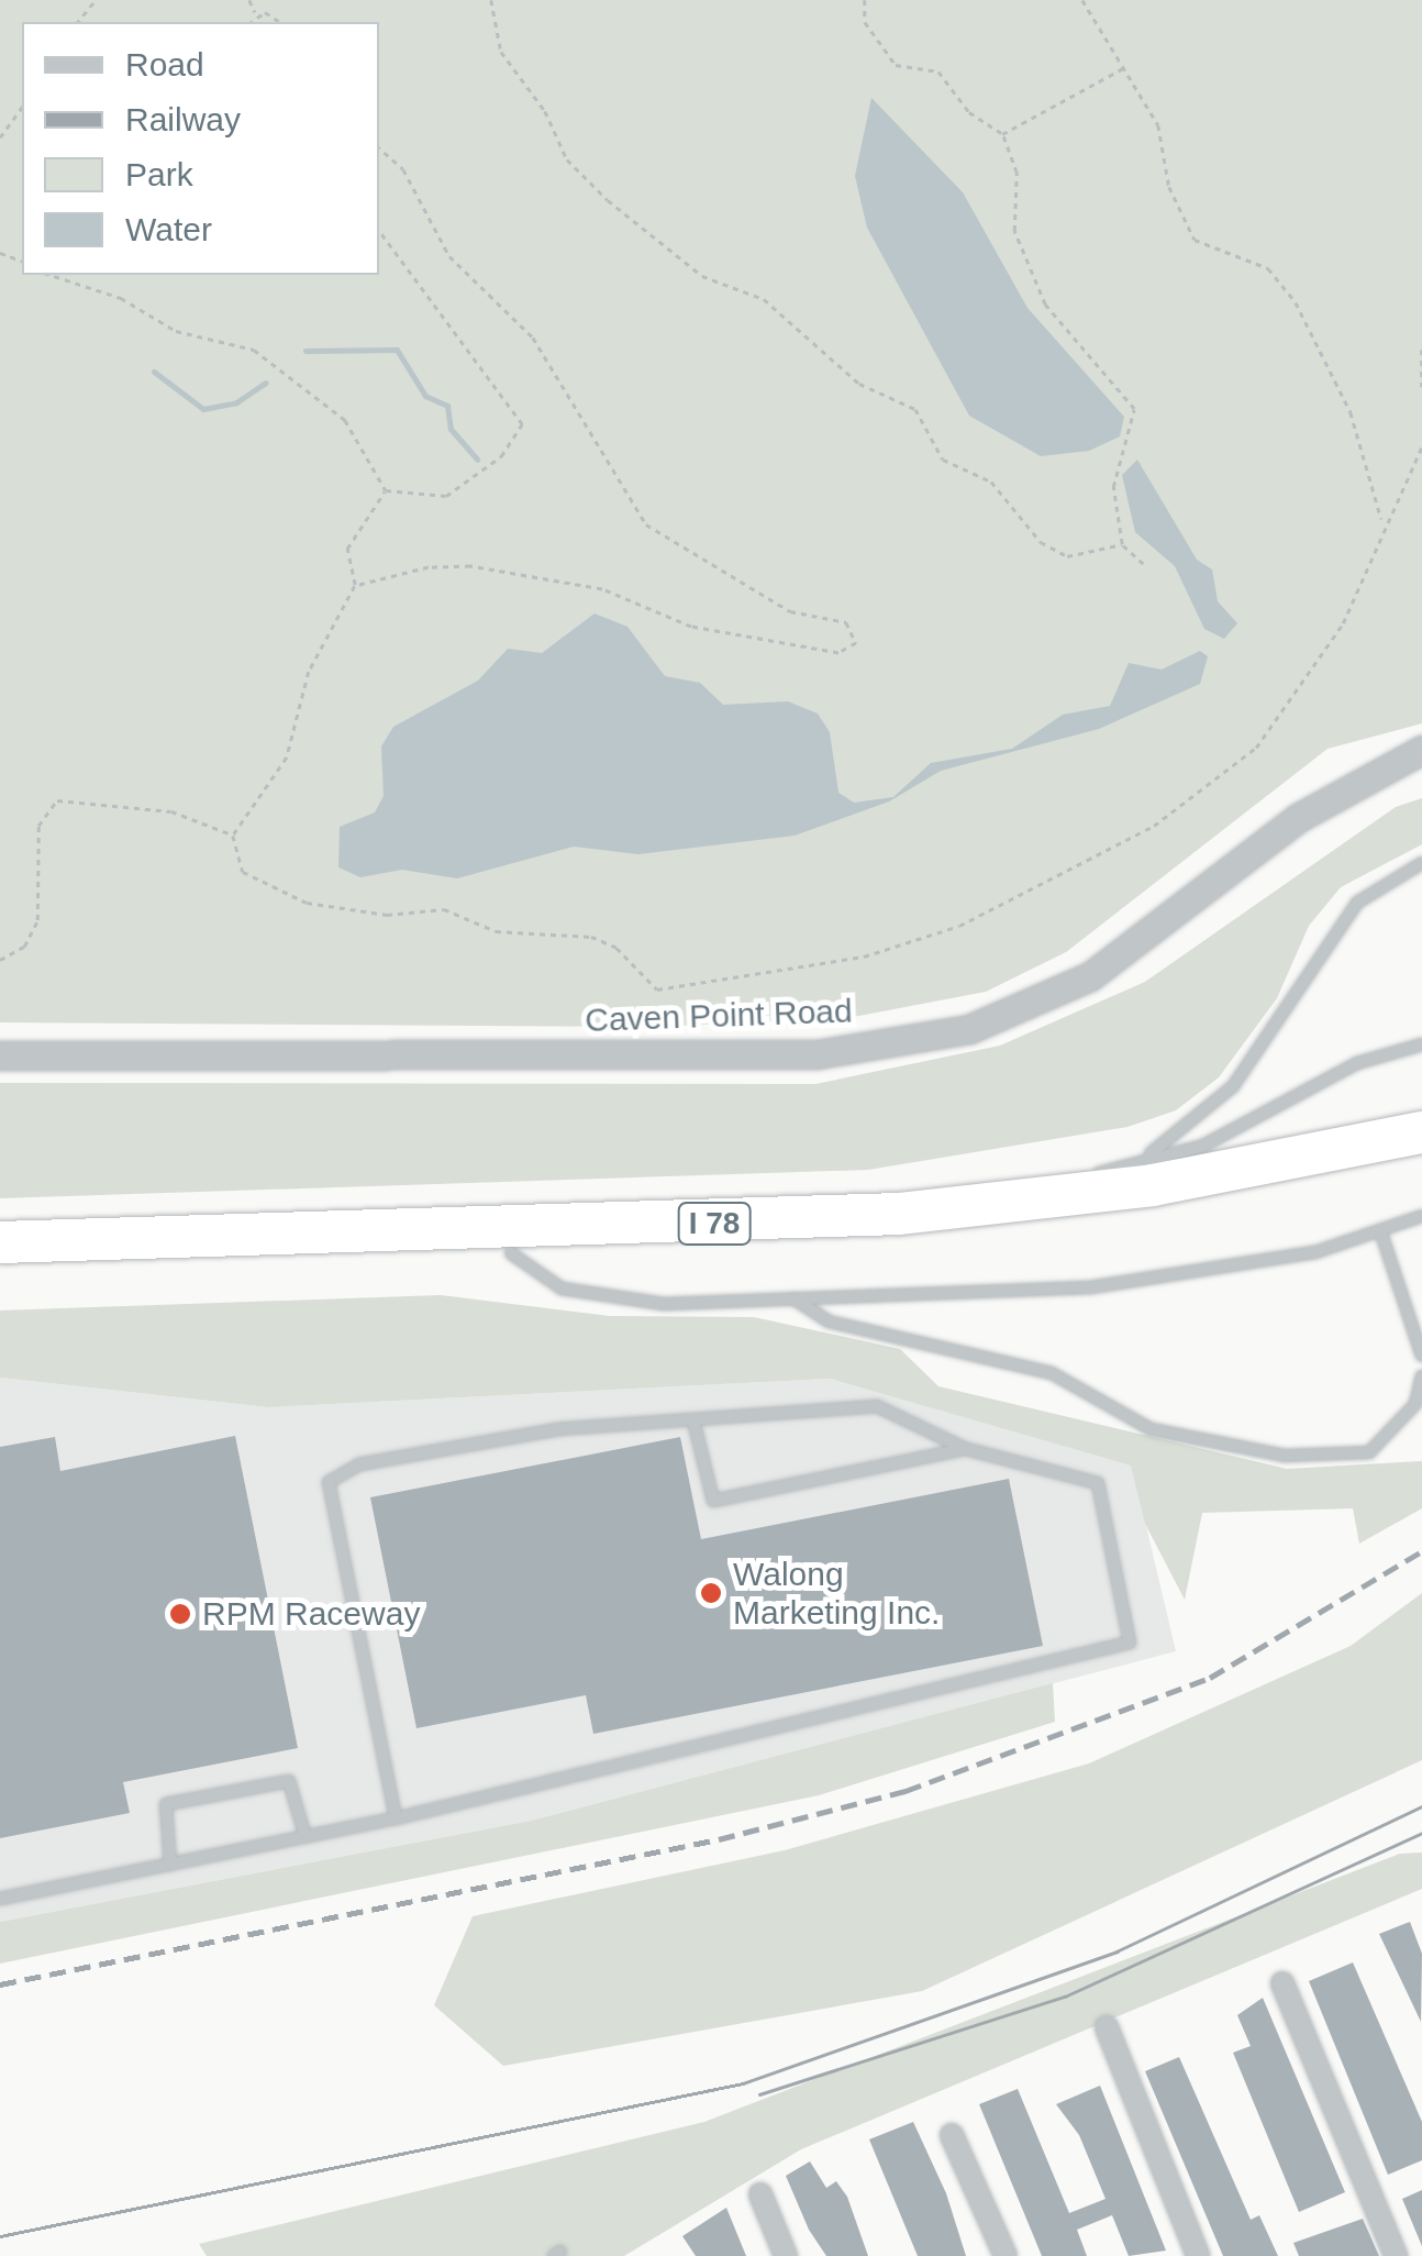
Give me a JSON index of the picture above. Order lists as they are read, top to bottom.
{
  "streets": {
    "highway": ["I 78"],
    "street": ["Caven Point Road"]
  },
  "places": ["Walong Marketing Inc.", "RPM Raceway"],
  "legend": [
    "Road",
    "Railway",
    "Park",
    "Water"
  ]
}
